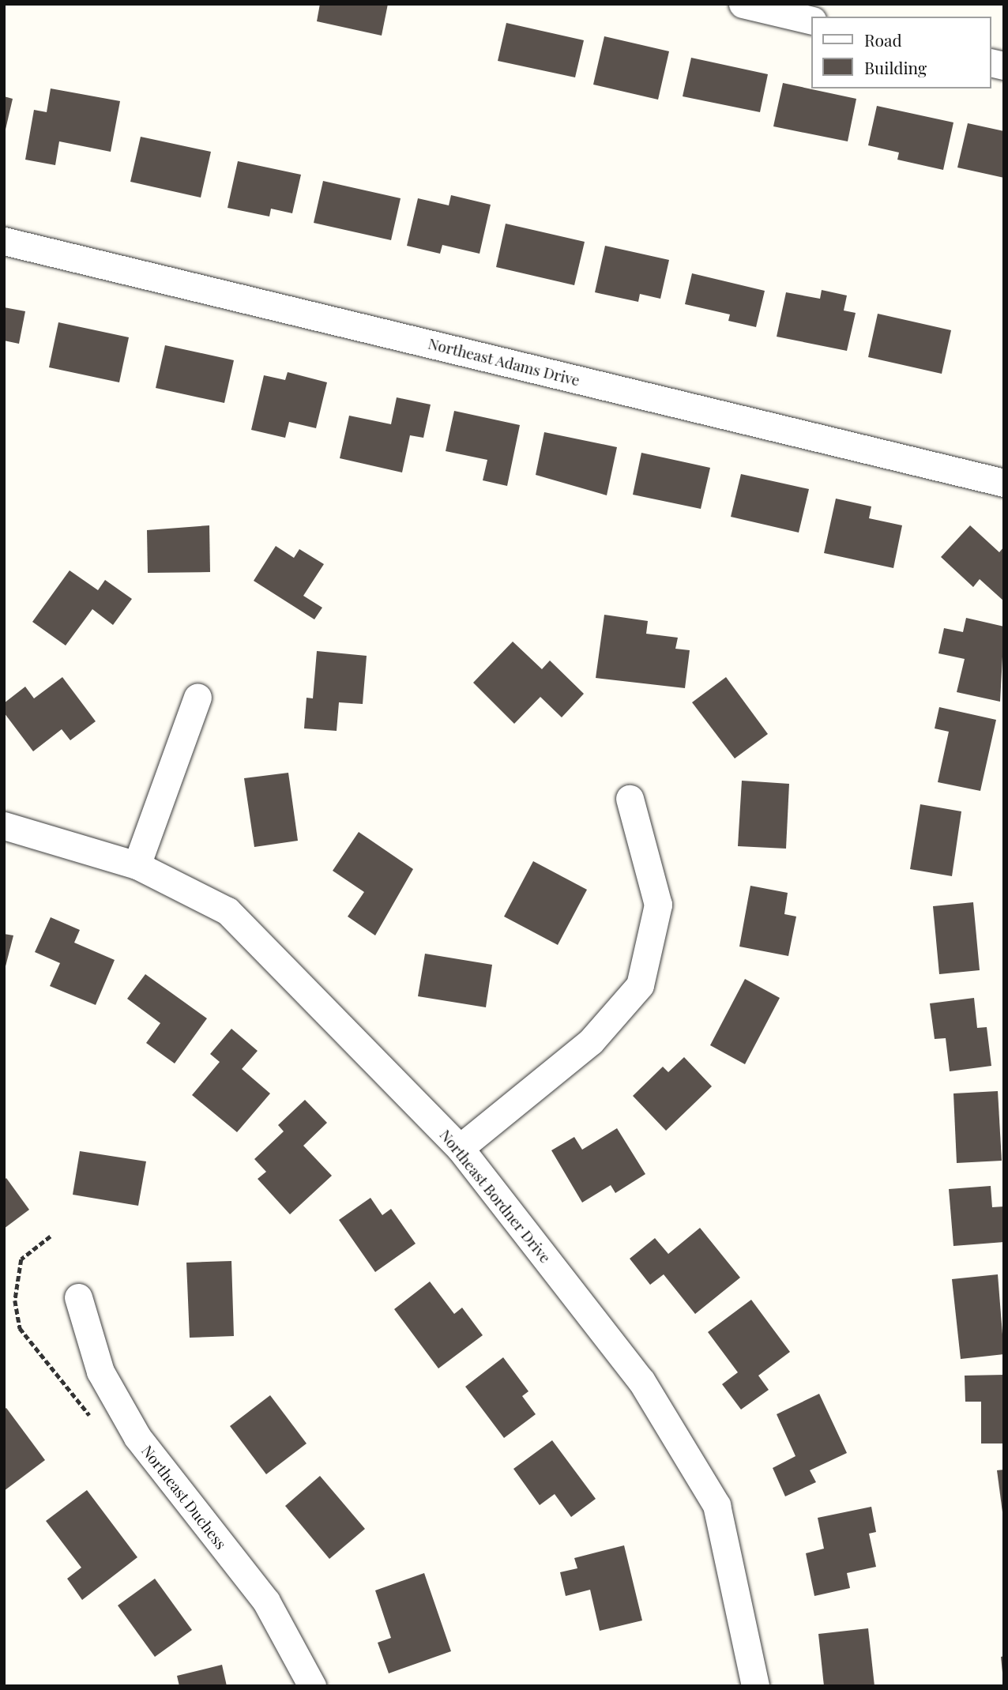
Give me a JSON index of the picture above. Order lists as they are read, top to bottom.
{
  "streets": {
    "street": ["Northeast Adams Drive", "Northeast Bordner Drive", "Northeast Duchess"]
  },
  "legend": ["Road", "Building"]
}
